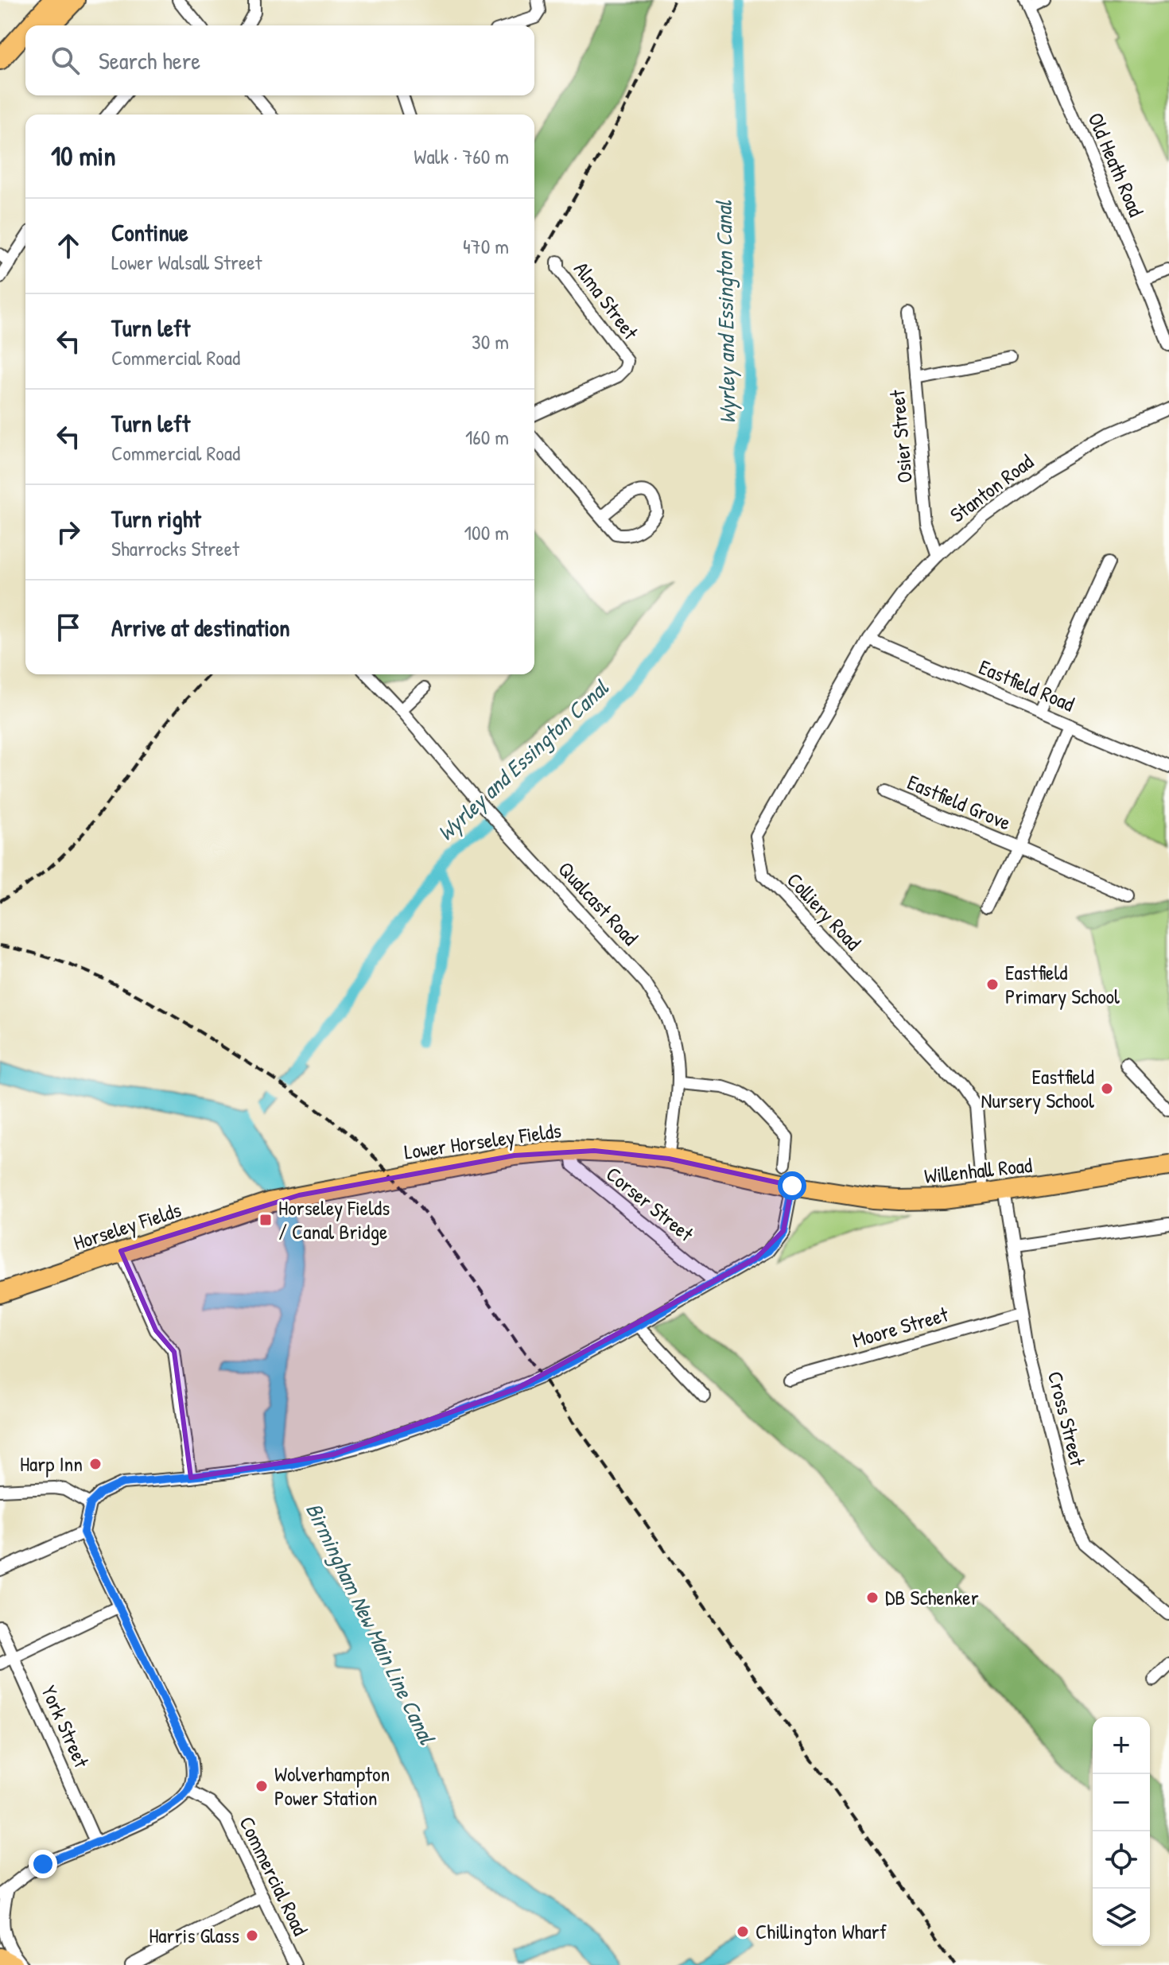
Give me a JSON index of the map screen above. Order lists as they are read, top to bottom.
{
  "streets": {
    "main road": ["Lower Horseley Fields", "Willenhall Road", "Horseley Fields"],
    "street": [
      "Old Heath Road",
      "Alma Street",
      "Osier Street",
      "Stanton Road",
      "Eastfield Road",
      "Eastfield Grove",
      "Qualcast Road",
      "Colliery Road",
      "Corser Street",
      "Moore Street",
      "Cross Street",
      "York Street",
      "Commercial Road"
    ]
  },
  "crossings": [
    ["Osier Street", "Stanton Road"],
    ["Stanton Road", "Eastfield Road"],
    ["Stanton Road", "Colliery Road"],
    ["Eastfield Road", "Eastfield Grove"],
    ["Eastfield Road", "Colliery Road"],
    ["Qualcast Road", "Lower Horseley Fields"],
    ["Colliery Road", "Willenhall Road"],
    ["Lower Horseley Fields", "Willenhall Road"],
    ["Lower Horseley Fields", "Corser Street"],
    ["Lower Horseley Fields", "Horseley Fields"],
    ["Willenhall Road", "Cross Street"],
    ["Moore Street", "Cross Street"]
  ],
  "water": ["Wyrley and Essington Canal", "Birmingham New Main Line Canal"],
  "places": {
    "other": [
      "Eastfield Primary School",
      "Eastfield Nursery School",
      "Harp Inn",
      "DB Schenker",
      "Wolverhampton Power Station",
      "Chillington Wharf",
      "Harris Glass"
    ],
    "transit": ["Horseley Fields / Canal Bridge"]
  },
  "page": {
    "search": "Search here",
    "heading": ["10 min", "Walk · 760 m"],
    "list": [
      ["Continue", "Lower Walsall Street", "470 m"],
      ["Turn left", "Commercial Road", "30 m"],
      ["Turn left", "Commercial Road", "160 m"],
      ["Turn right", "Sharrocks Street", "100 m"],
      "Arrive at destination"
    ],
    "map_buttons": ["+", "−"]
  }
}
